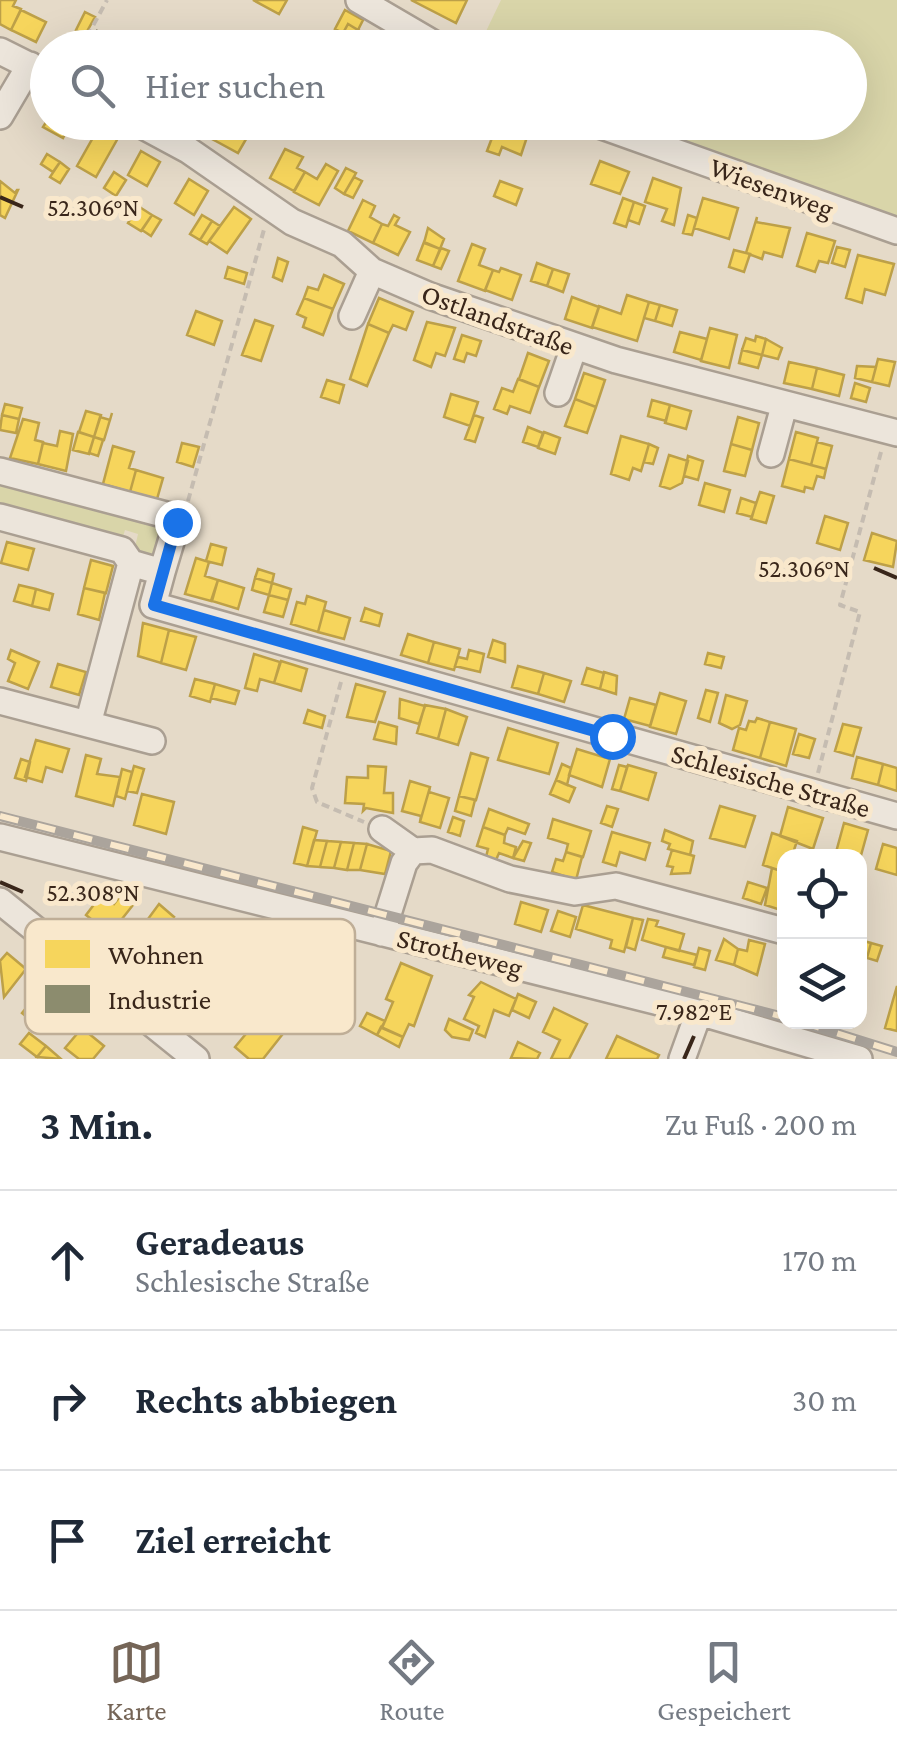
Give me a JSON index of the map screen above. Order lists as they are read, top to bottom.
{
  "streets": {
    "street": [
      "Wiesenweg",
      "Ostlandstraße",
      "Schlesische Straße",
      "Strotheweg"
    ]
  },
  "legend": ["Wohnen", "Industrie"],
  "page": {
    "search": "Hier suchen",
    "heading": ["3 Min.", "Zu Fuß · 200 m"],
    "list": [
      ["Geradeaus", "Schlesische Straße", "170 m"],
      ["Rechts abbiegen", "30 m"],
      "Ziel erreicht"
    ],
    "nav": ["Karte", "Route", "Gespeichert"]
  },
  "coordinates": ["52.306°N", "52.308°N", "7.982°E"]
}
